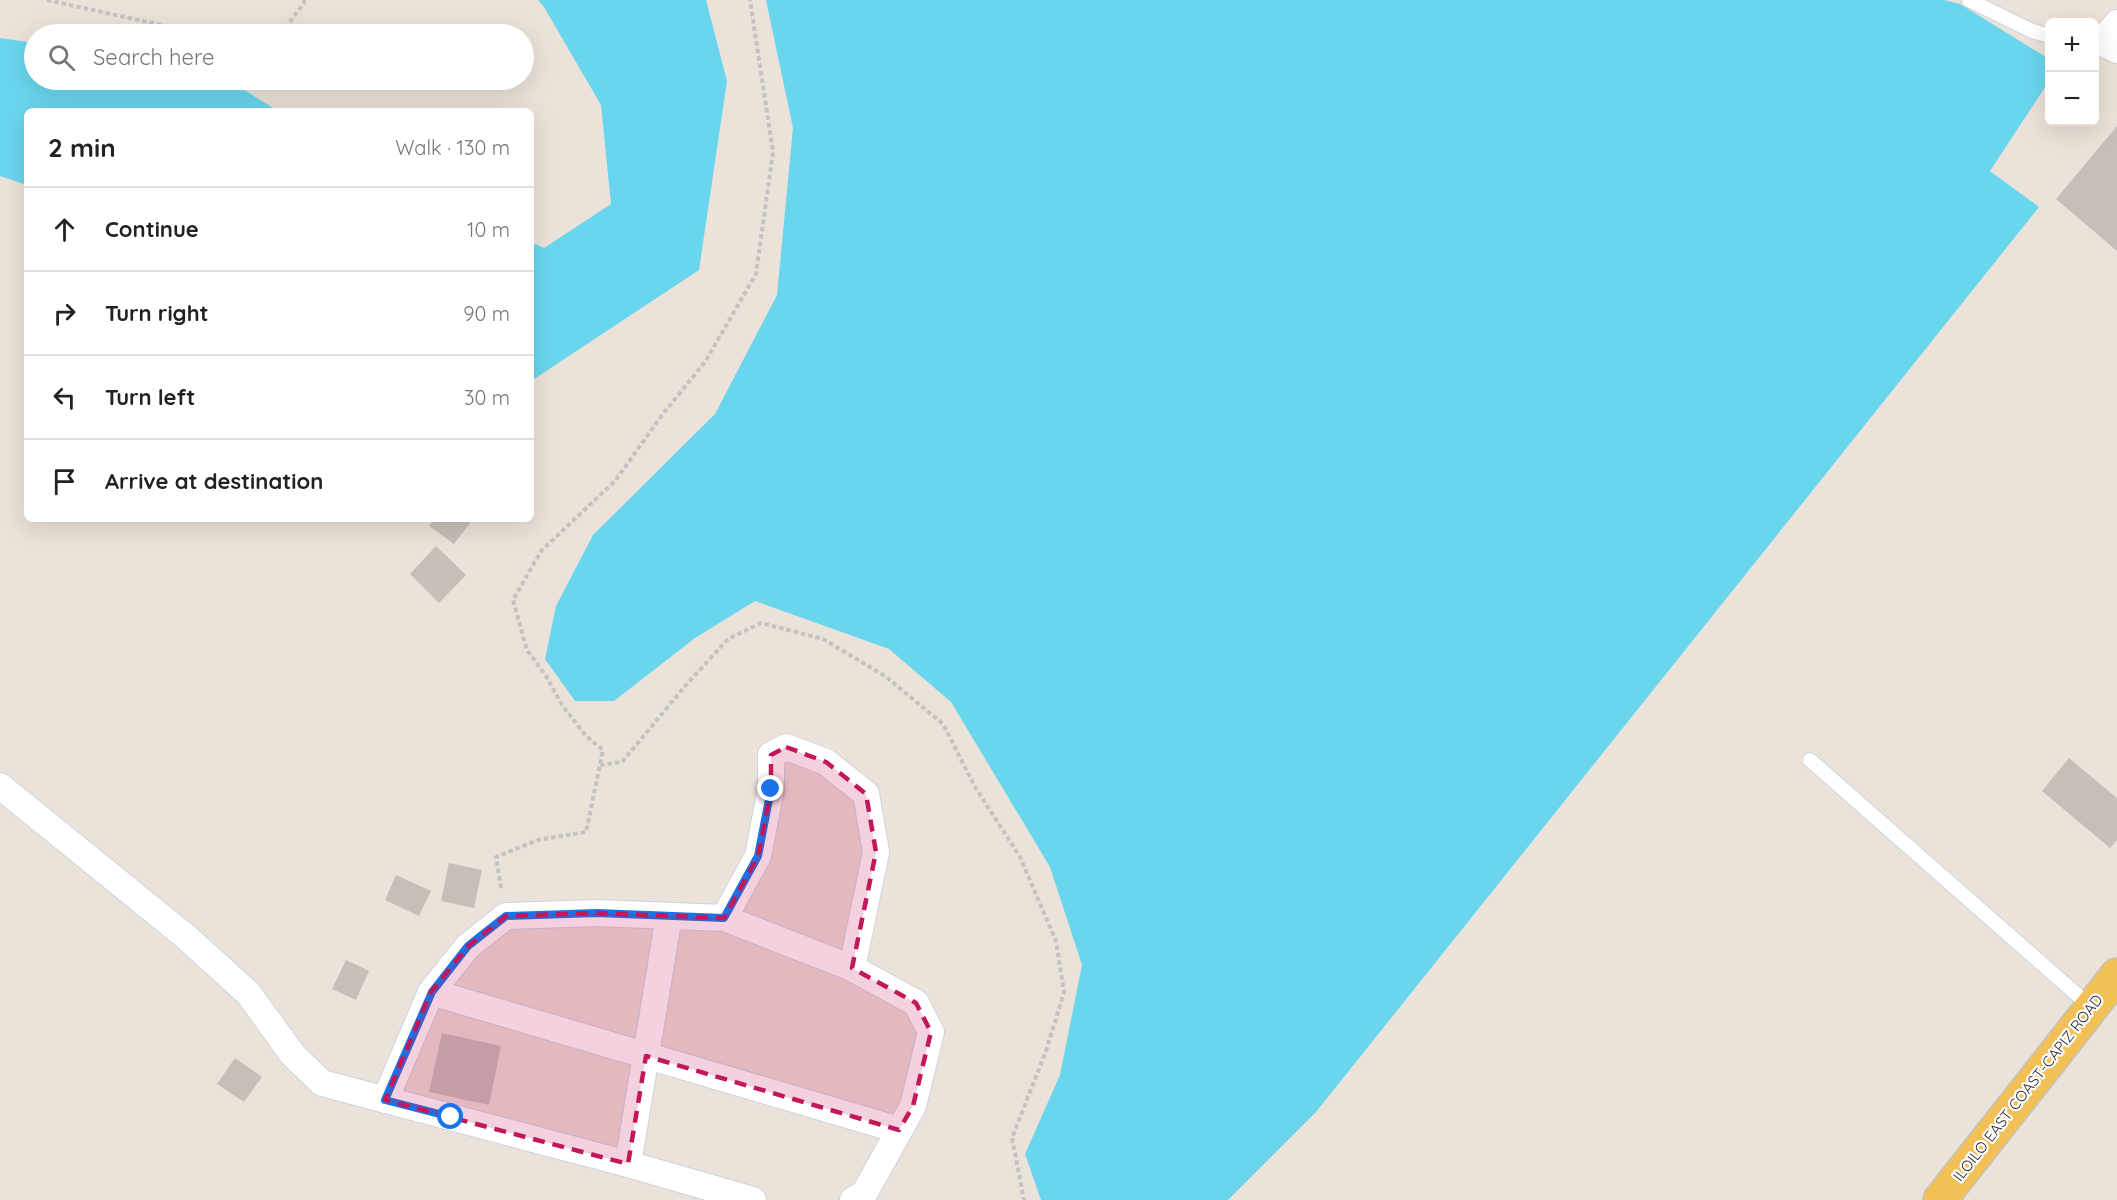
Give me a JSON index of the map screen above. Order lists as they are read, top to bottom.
{
  "streets": {
    "main road": ["ILOILO EAST COAST-CAPIZ ROAD"]
  },
  "page": {
    "map_buttons": ["+", "−"],
    "search": "Search here",
    "heading": ["2 min", "Walk · 130 m"],
    "list": [
      ["Continue", "10 m"],
      ["Turn right", "90 m"],
      ["Turn left", "30 m"],
      "Arrive at destination"
    ]
  }
}
